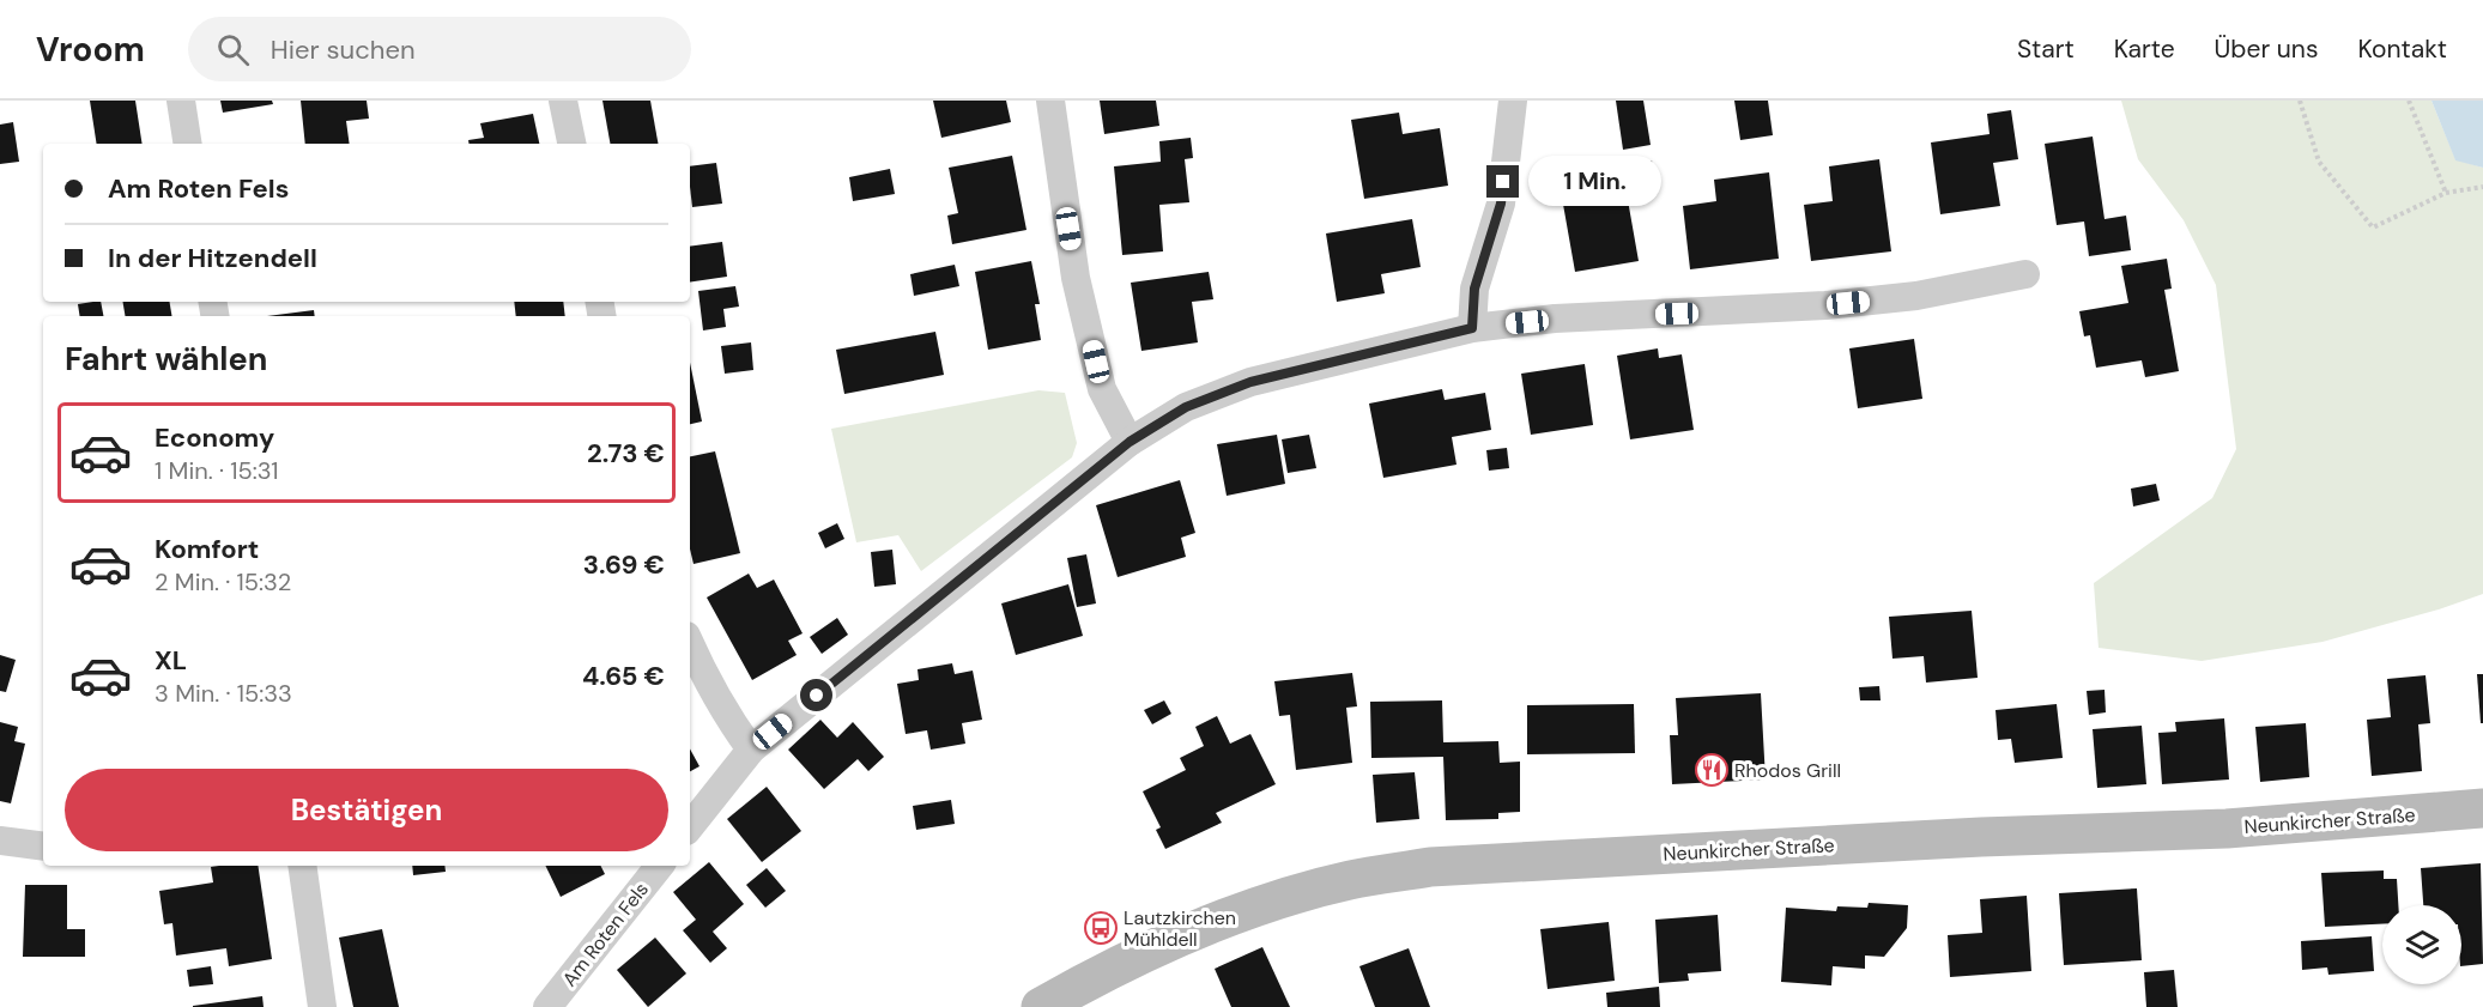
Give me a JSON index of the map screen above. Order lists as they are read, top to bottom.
{
  "streets": {
    "main road": ["Neunkircher Straße"],
    "street": ["Am Roten Fels"]
  },
  "places": {
    "restaurant": ["Rhodos Grill"],
    "bus stop": ["Lautzkirchen Mühldell"]
  },
  "page": {
    "header": "Vroom",
    "search": "Hier suchen",
    "nav": [
      "Start",
      "Karte",
      "Über uns",
      "Kontakt"
    ],
    "banner": ["Am Roten Fels", "In der Hitzendell"],
    "bubble": "1 Min.",
    "heading": "Fahrt wählen",
    "list": [
      {
        "name": "Economy",
        "note": "1 Min. · 15:31",
        "value": "2.73 €"
      },
      {
        "name": "Komfort",
        "note": "2 Min. · 15:32",
        "value": "3.69 €"
      },
      {
        "name": "XL",
        "note": "3 Min. · 15:33",
        "value": "4.65 €"
      }
    ],
    "buttons": "Bestätigen"
  }
}
